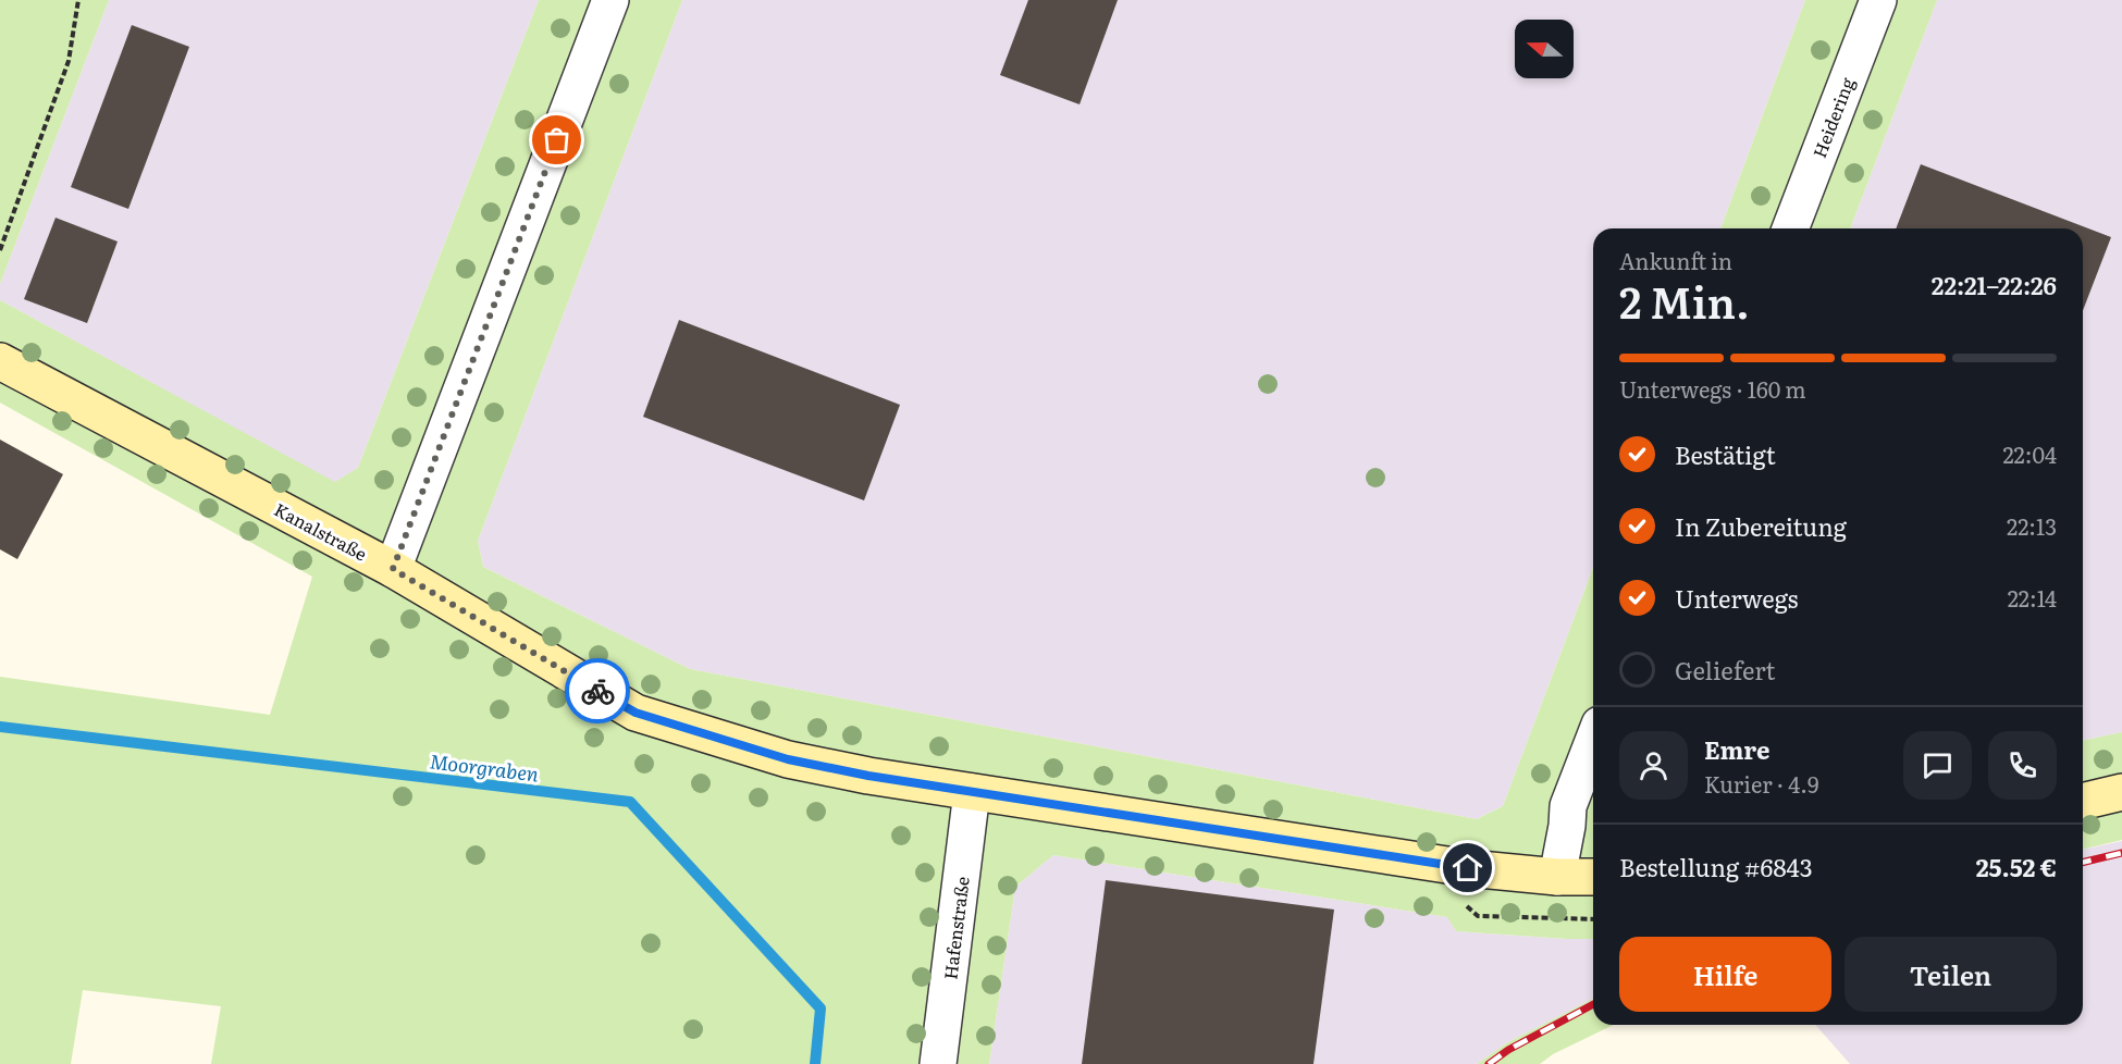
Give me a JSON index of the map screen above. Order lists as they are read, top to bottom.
{
  "streets": {
    "street": ["Heidering", "Kanalstraße", "Hafenstraße"]
  },
  "crossings": [
    ["Kanalstraße", "Hafenstraße"]
  ],
  "water": ["Moorgraben"],
  "north": "left",
  "page": {
    "heading": ["2 Min.", "Ankunft in", "22:21–22:26"],
    "panel": [
      "Emre",
      "Kurier · 4.9",
      "Bestellung #6843",
      "25.52 €"
    ],
    "bar": "Unterwegs · 160 m",
    "list": [
      ["Bestätigt", "22:04"],
      ["In Zubereitung", "22:13"],
      ["Unterwegs", "22:14"],
      "Geliefert"
    ],
    "buttons": ["Hilfe", "Teilen"]
  }
}
